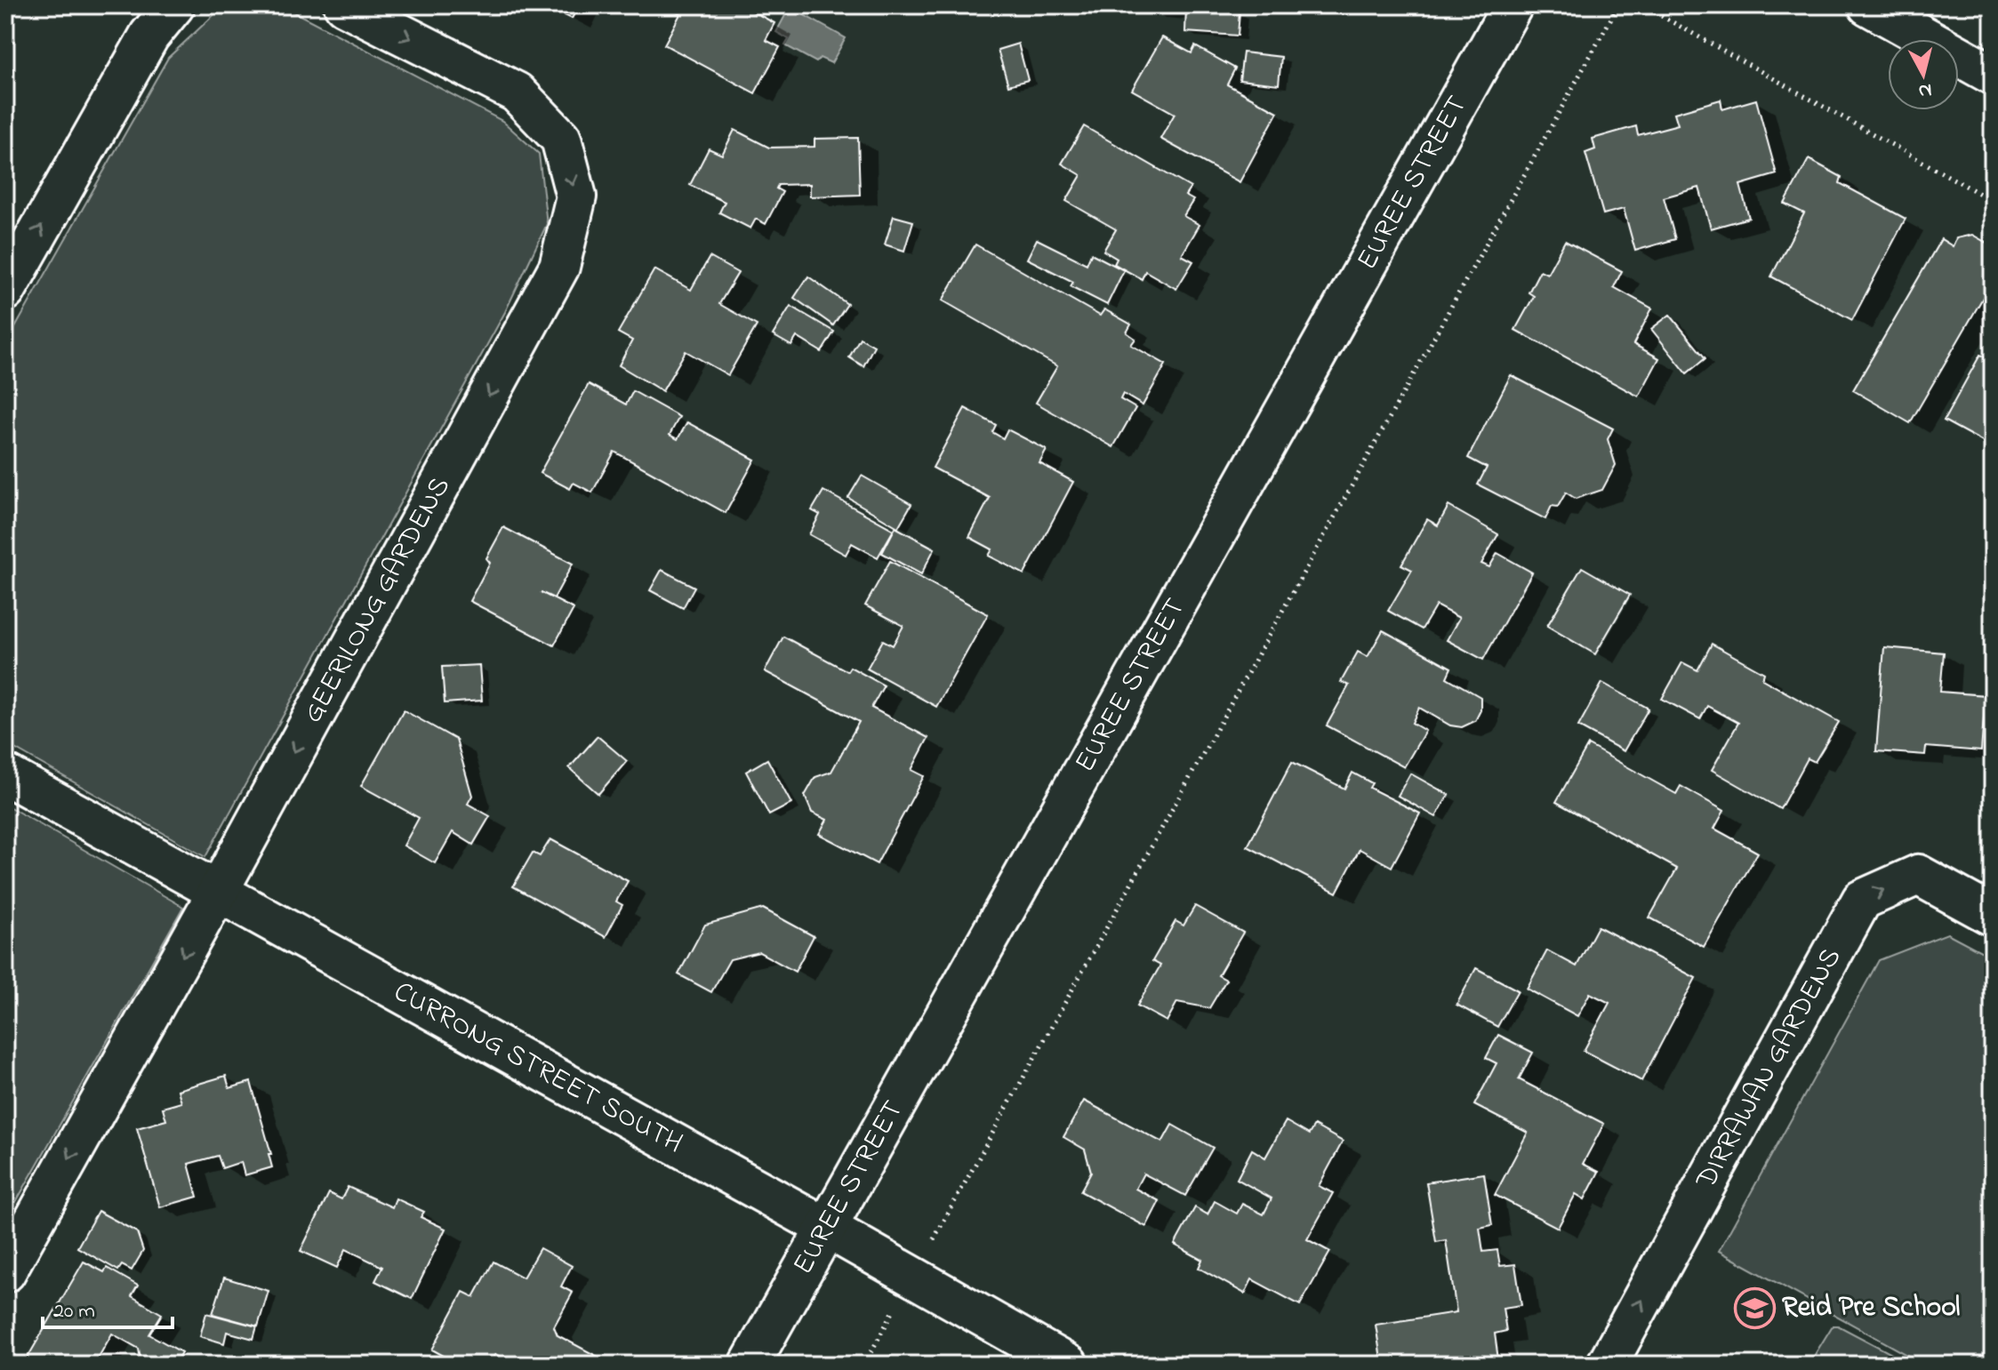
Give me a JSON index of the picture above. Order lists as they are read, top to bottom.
{
  "streets": {
    "street": [
      "EUREE STREET",
      "GEERILONG GARDENS",
      "CURRONG STREET SOUTH",
      "DIRRAWAN GARDENS"
    ]
  },
  "crossings": [
    ["EUREE STREET", "CURRONG STREET SOUTH"],
    ["GEERILONG GARDENS", "CURRONG STREET SOUTH"]
  ],
  "one_way": ["GEERILONG GARDENS", "DIRRAWAN GARDENS"],
  "places": {
    "school or university": ["Reid Pre School"]
  },
  "scale_bar": "20 m",
  "north": "bottom"
}
